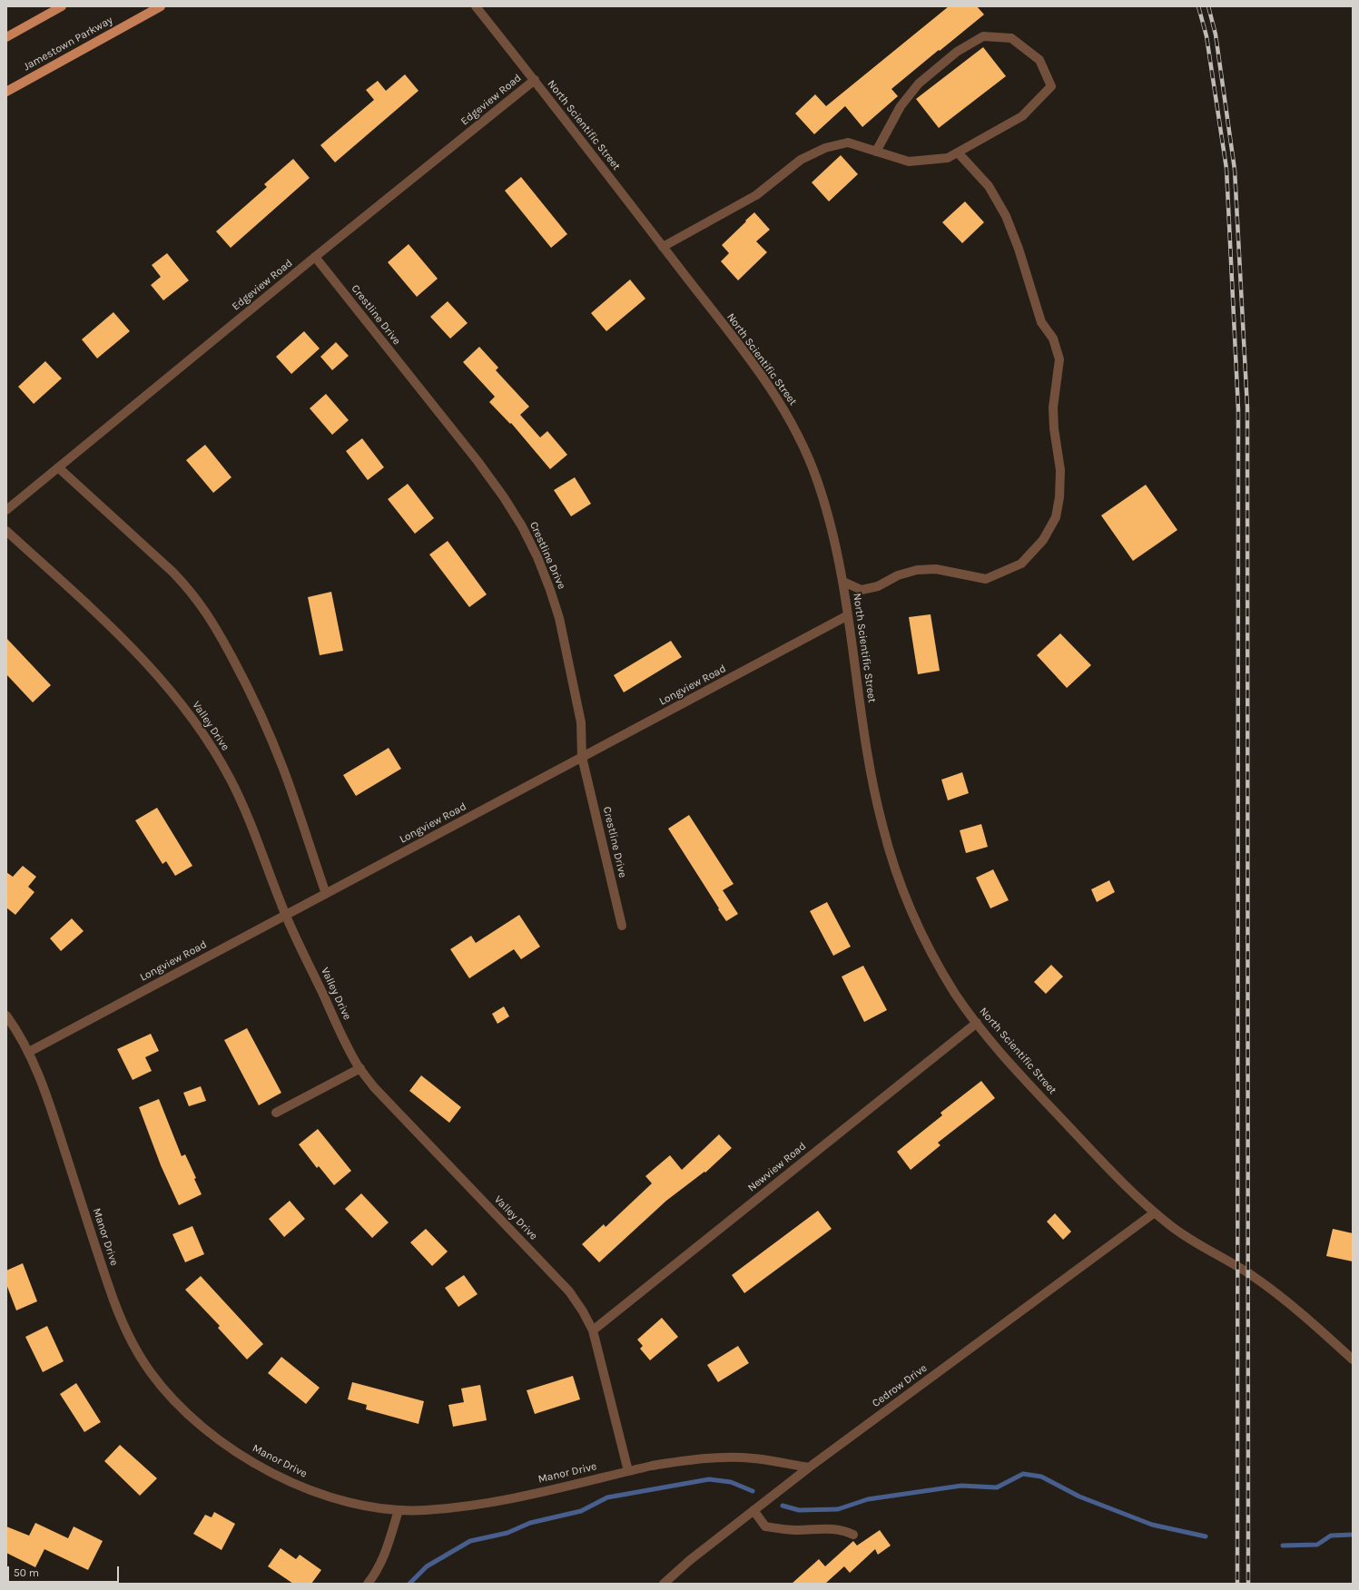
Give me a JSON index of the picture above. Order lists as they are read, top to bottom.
{
  "streets": {
    "main road": ["Jamestown Parkway"],
    "street": [
      "Edgeview Road",
      "North Scientific Street",
      "Crestline Drive",
      "Longview Road",
      "Valley Drive",
      "Newview Road",
      "Manor Drive",
      "Cedrow Drive"
    ]
  },
  "crossings": [
    ["Edgeview Road", "North Scientific Street"],
    ["Edgeview Road", "Crestline Drive"],
    ["North Scientific Street", "Longview Road"],
    ["North Scientific Street", "Newview Road"],
    ["North Scientific Street", "Cedrow Drive"],
    ["Crestline Drive", "Longview Road"],
    ["Longview Road", "Valley Drive"],
    ["Longview Road", "Manor Drive"],
    ["Valley Drive", "Newview Road"],
    ["Valley Drive", "Manor Drive"],
    ["Manor Drive", "Cedrow Drive"]
  ],
  "scale_bar": "50 m"
}
